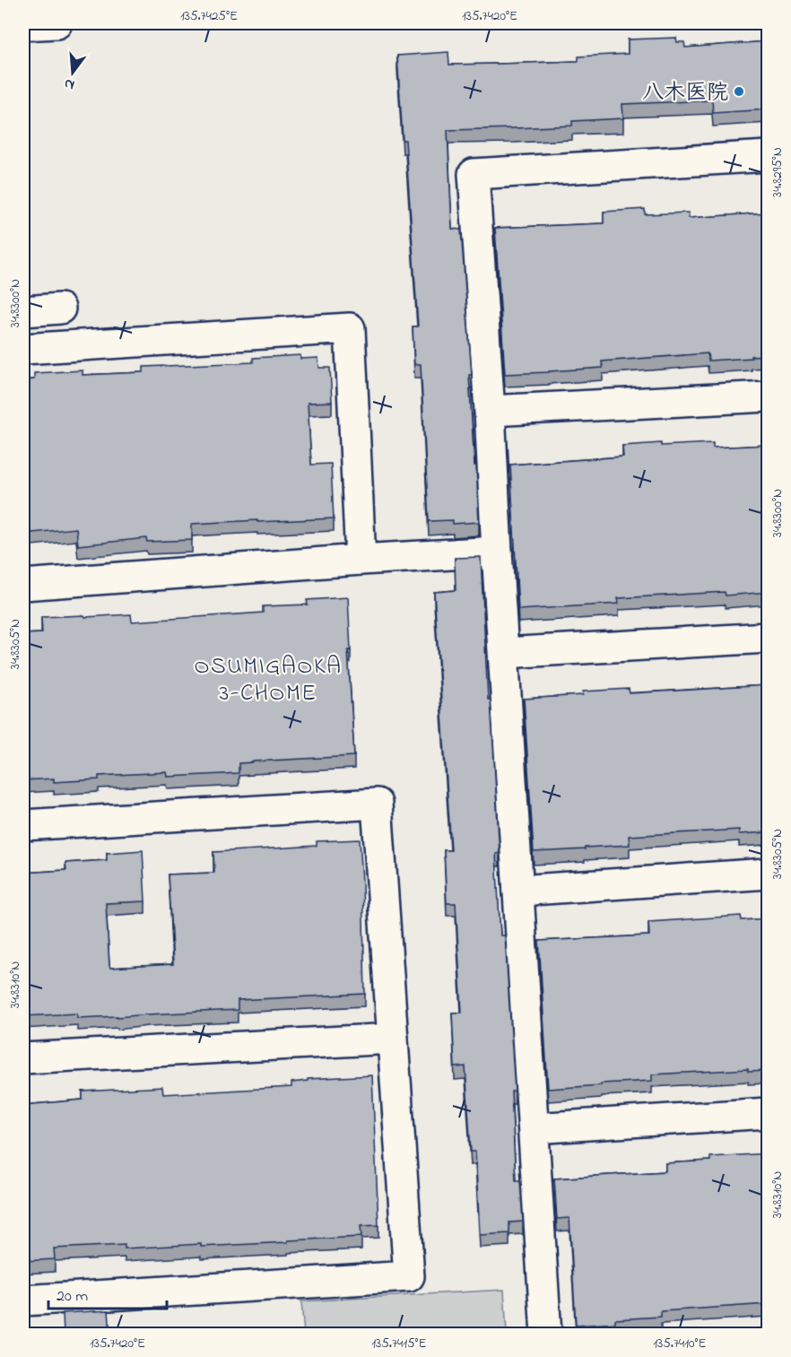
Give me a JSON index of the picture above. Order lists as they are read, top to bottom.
{
  "districts": ["OSUMIGAOKA 3-CHOME"],
  "places": ["八木医院"],
  "scale_bar": "20 m",
  "north": "bottom",
  "coordinates": [
    "135.7425°E",
    "135.7420°E",
    "34.8295°N",
    "34.8300°N",
    "34.8305°N",
    "34.8310°N",
    "135.7415°E",
    "135.7410°E"
  ]
}
